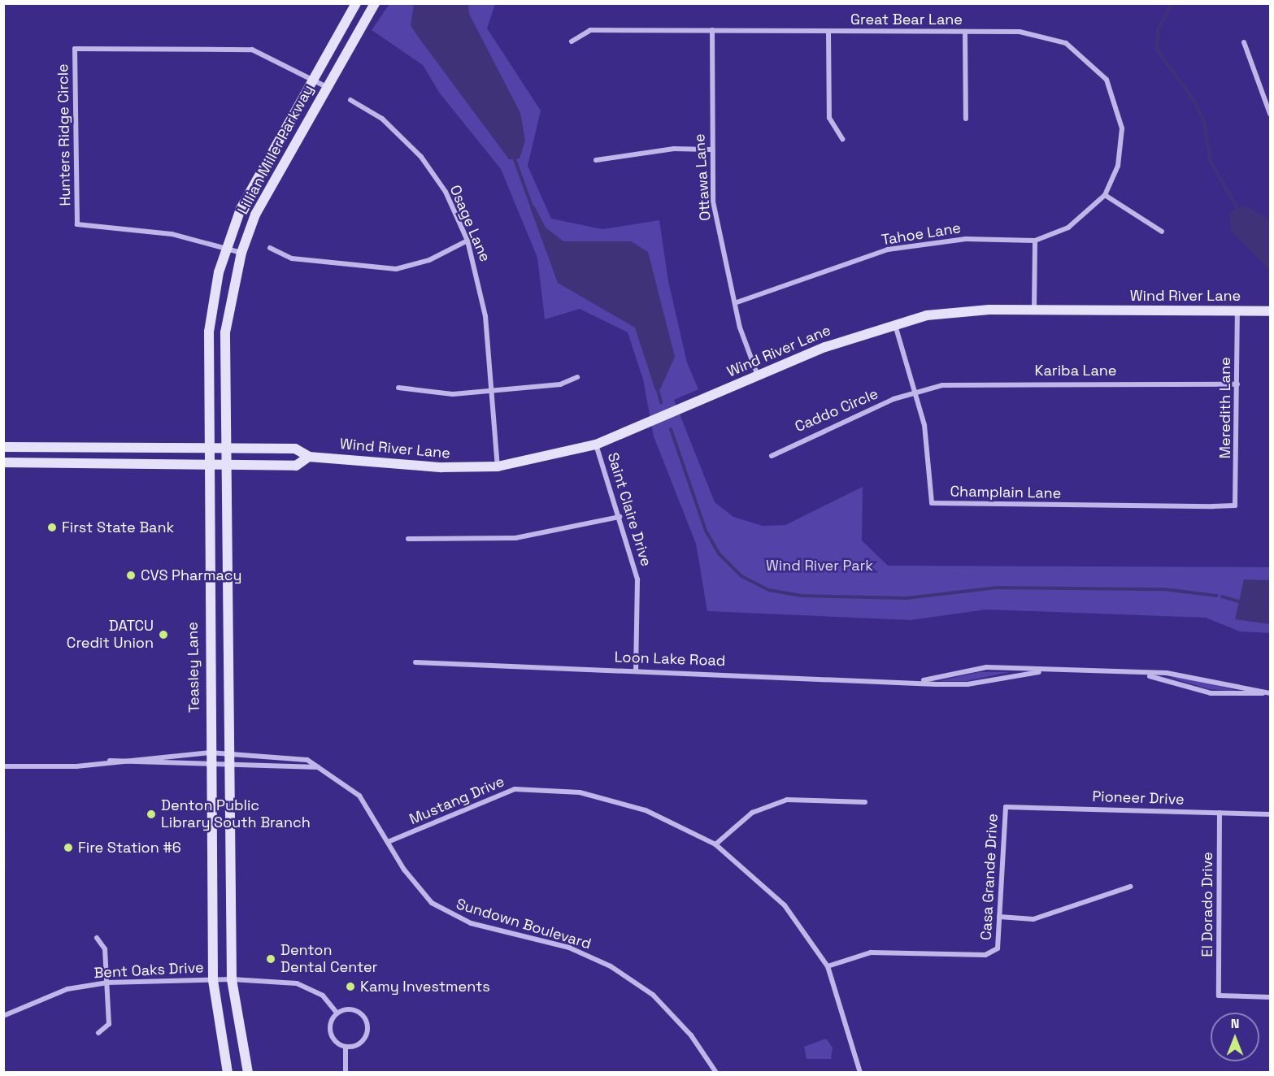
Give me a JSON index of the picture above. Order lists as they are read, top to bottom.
{
  "streets": {
    "main road": ["Lillian Miller Parkway", "Wind River Lane", "Teasley Lane"],
    "street": [
      "Great Bear Lane",
      "Hunters Ridge Circle",
      "Ottawa Lane",
      "Osage Lane",
      "Tahoe Lane",
      "Kariba Lane",
      "Meredith Lane",
      "Caddo Circle",
      "Champlain Lane",
      "Saint Claire Drive",
      "Loon Lake Road",
      "Pioneer Drive",
      "Mustang Drive",
      "Casa Grande Drive",
      "El Dorado Drive",
      "Sundown Boulevard",
      "Bent Oaks Drive"
    ]
  },
  "crossings": [
    ["Great Bear Lane", "Ottawa Lane"],
    ["Great Bear Lane", "Tahoe Lane"],
    ["Hunters Ridge Circle", "Lillian Miller Parkway"],
    ["Lillian Miller Parkway", "Wind River Lane"],
    ["Lillian Miller Parkway", "Teasley Lane"],
    ["Ottawa Lane", "Tahoe Lane"],
    ["Ottawa Lane", "Wind River Lane"],
    ["Osage Lane", "Wind River Lane"],
    ["Wind River Lane", "Meredith Lane"],
    ["Wind River Lane", "Champlain Lane"],
    ["Wind River Lane", "Saint Claire Drive"],
    ["Wind River Lane", "Teasley Lane"],
    ["Kariba Lane", "Meredith Lane"],
    ["Kariba Lane", "Caddo Circle"],
    ["Kariba Lane", "Champlain Lane"],
    ["Meredith Lane", "Champlain Lane"],
    ["Caddo Circle", "Champlain Lane"],
    ["Saint Claire Drive", "Loon Lake Road"],
    ["Teasley Lane", "Sundown Boulevard"],
    ["Teasley Lane", "Bent Oaks Drive"],
    ["Pioneer Drive", "Casa Grande Drive"],
    ["Pioneer Drive", "El Dorado Drive"],
    ["Mustang Drive", "Casa Grande Drive"],
    ["Mustang Drive", "Sundown Boulevard"]
  ],
  "parks": ["Wind River Park"],
  "places": [
    "First State Bank",
    "CVS Pharmacy",
    "DATCU Credit Union",
    "Denton Public Library South Branch",
    "Fire Station #6",
    "Denton Dental Center",
    "Kamy Investments"
  ],
  "north": "top"
}
